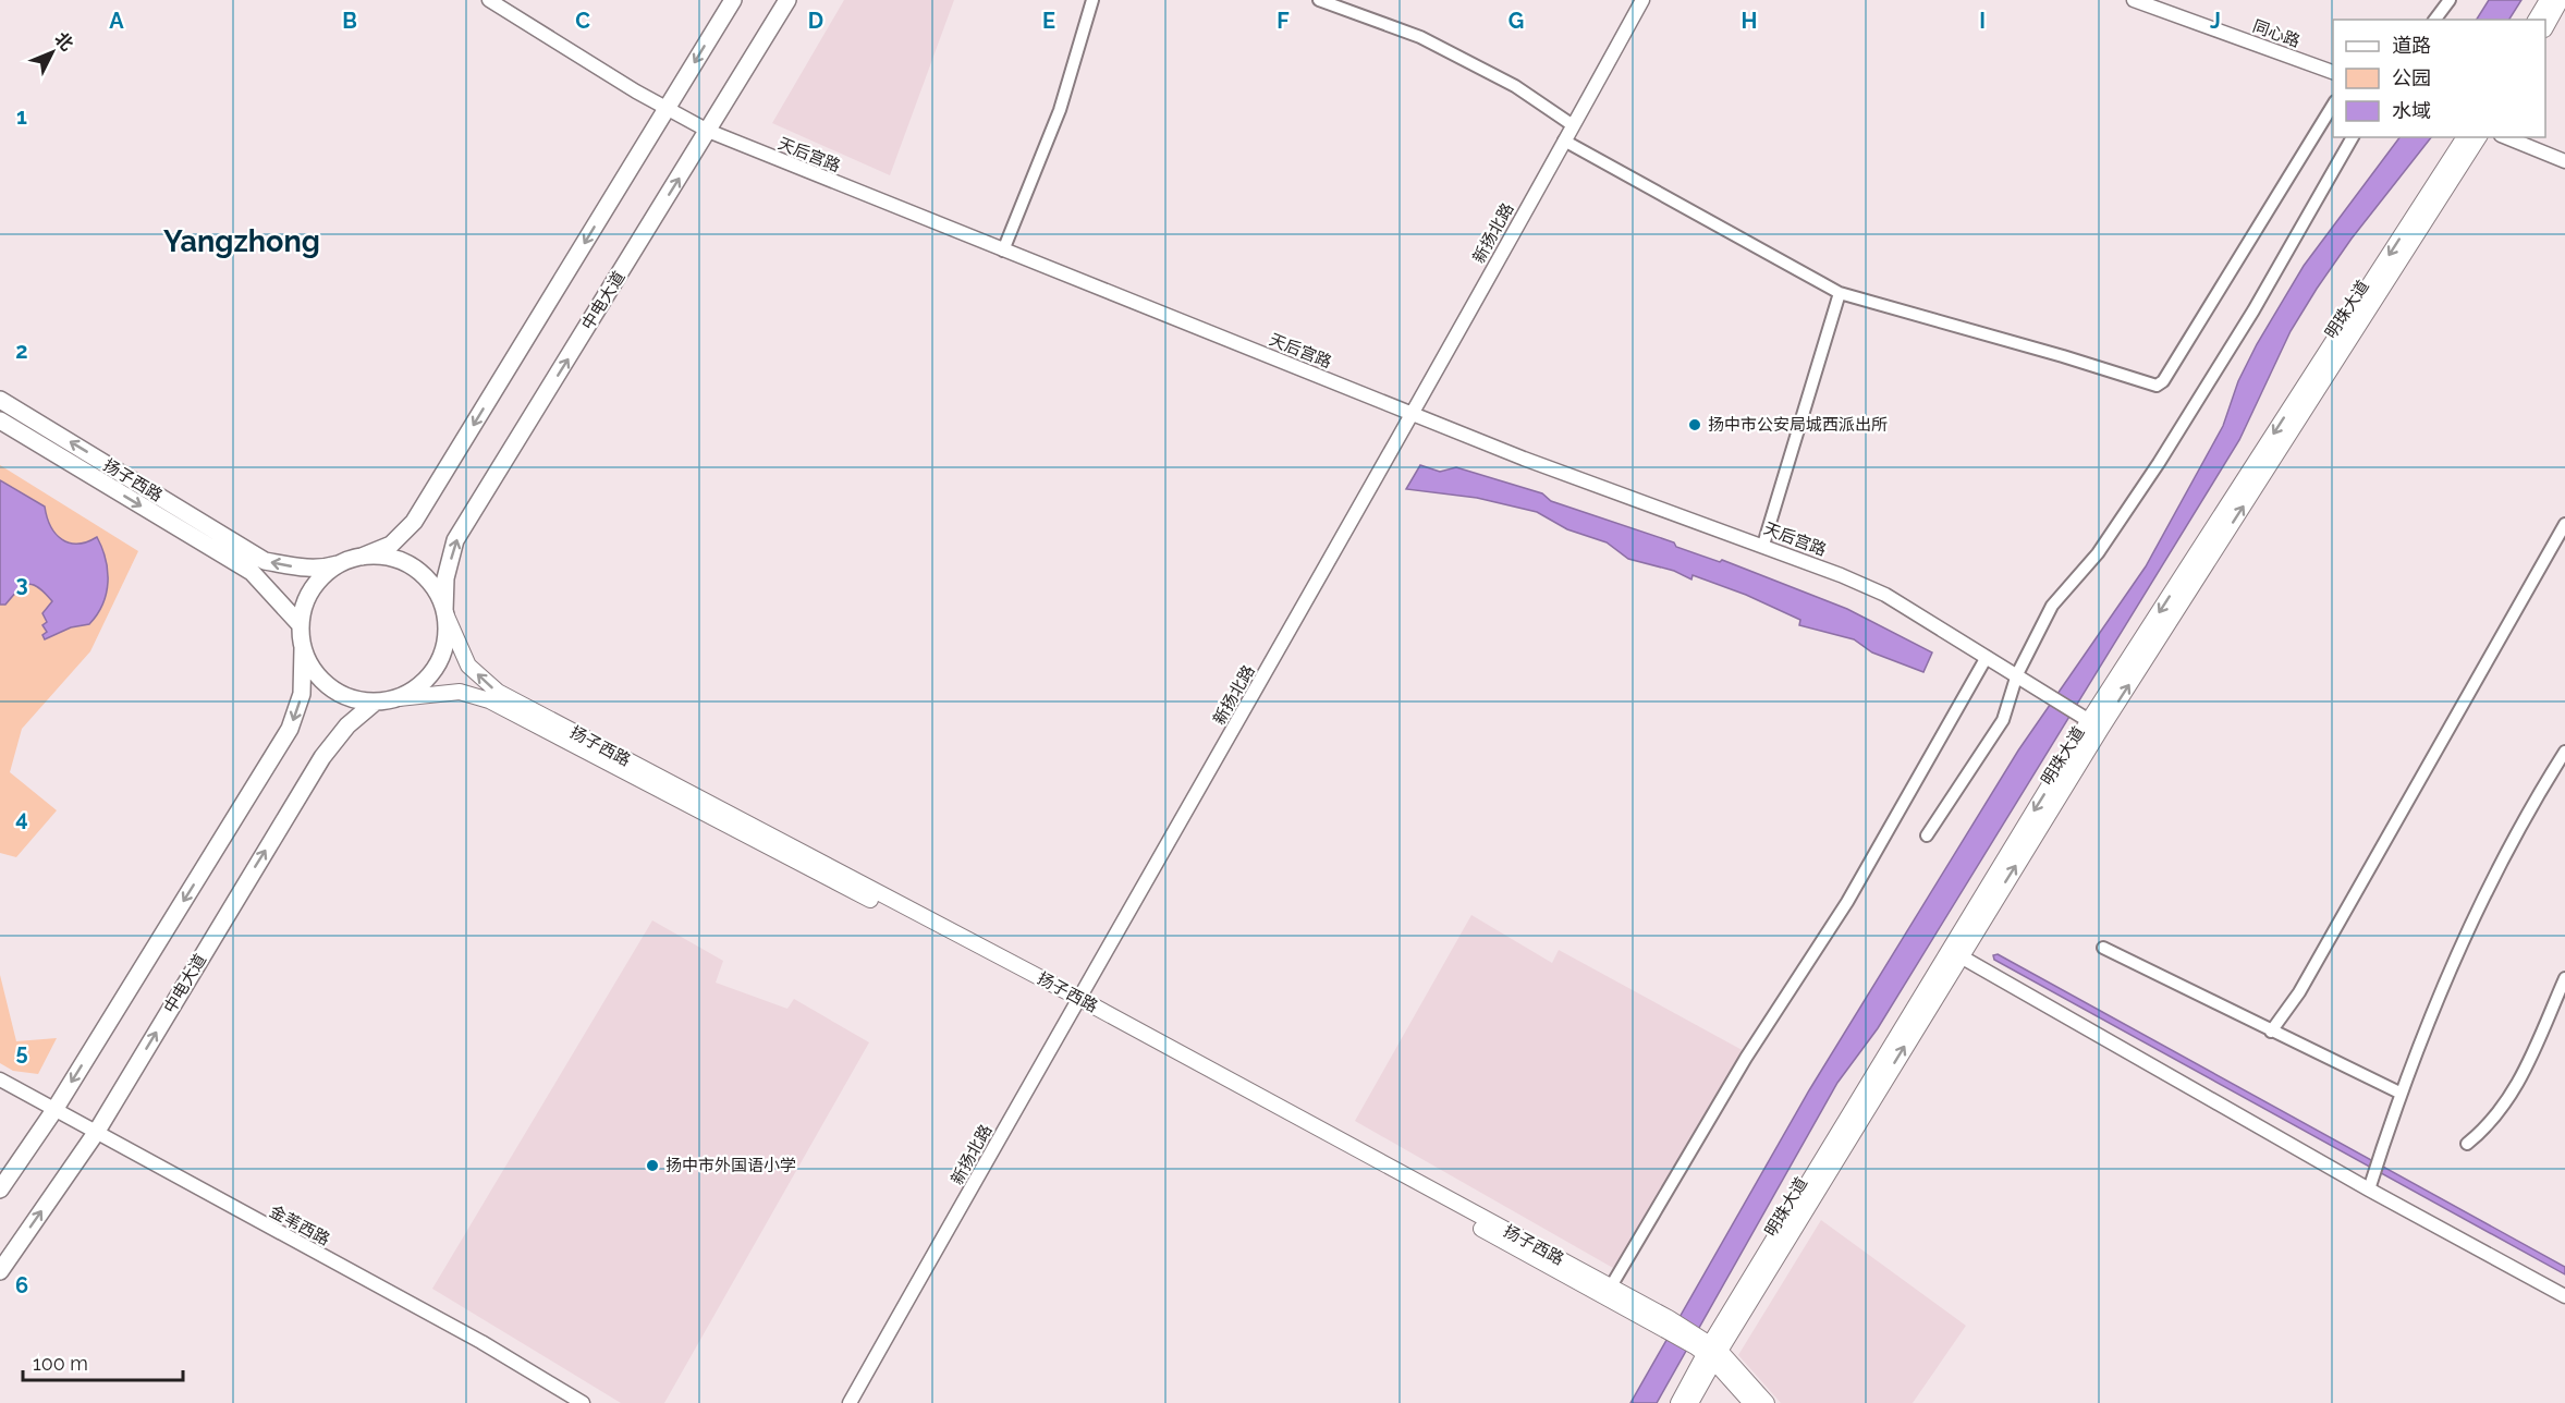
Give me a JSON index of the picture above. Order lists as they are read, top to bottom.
{
  "streets": {
    "main road": ["中电大道", "明珠大道", "扬子西路"],
    "street": [
      "同心路",
      "天后宫路",
      "新扬北路",
      "金苇西路"
    ]
  },
  "crossings": [
    ["天后宫路", "新扬北路"],
    ["天后宫路", "中电大道"],
    ["天后宫路", "明珠大道"],
    ["新扬北路", "扬子西路"],
    ["中电大道", "扬子西路"],
    ["中电大道", "金苇西路"],
    ["明珠大道", "扬子西路"]
  ],
  "districts": ["Yangzhong"],
  "places": ["扬中市公安局城西派出所", "扬中市外国语小学"],
  "legend": ["道路", "公园", "水域"],
  "scale_bar": "100 m",
  "north": "top right",
  "grid": {
    "columns": [
      "A",
      "B",
      "C",
      "D",
      "E",
      "F",
      "G",
      "H",
      "I",
      "J"
    ],
    "rows": [
      "1",
      "2",
      "3",
      "4",
      "5",
      "6"
    ]
  }
}
